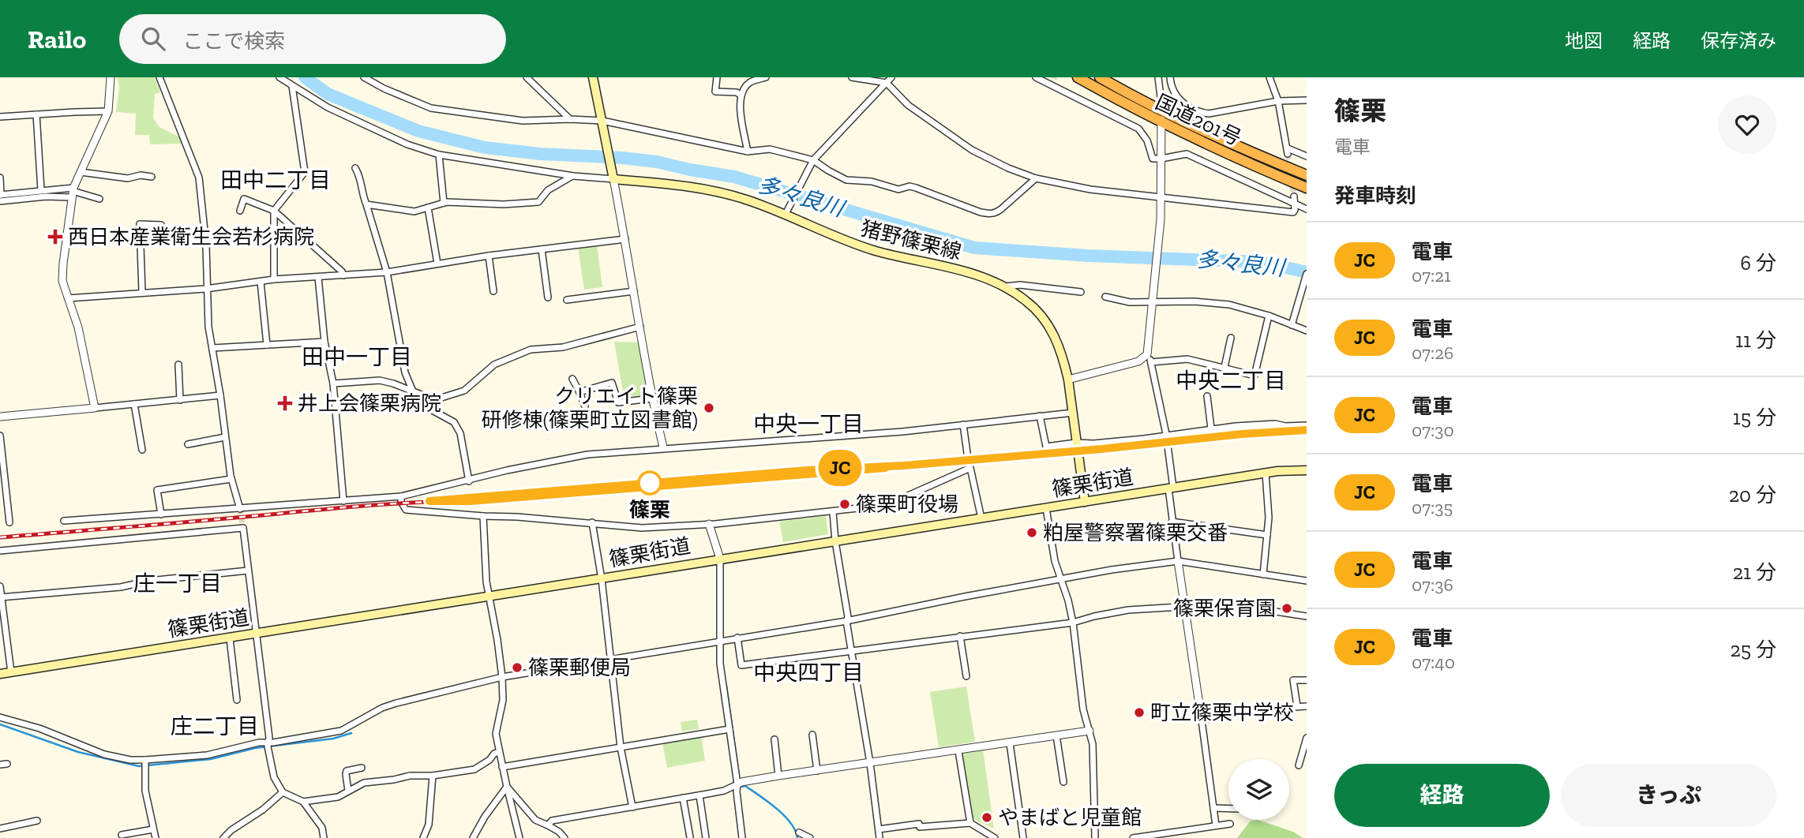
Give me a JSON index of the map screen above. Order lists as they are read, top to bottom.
{
  "streets": {
    "highway": ["国道201号"],
    "main road": ["猪野篠栗線", "篠栗街道"]
  },
  "crossings": [
    ["猪野篠栗線", "篠栗街道"]
  ],
  "districts": [
    "田中二丁目",
    "田中一丁目",
    "中央二丁目",
    "中央一丁目",
    "庄一丁目",
    "中央四丁目",
    "庄二丁目"
  ],
  "water": ["多々良川"],
  "places": {
    "health": ["西日本産業衛生会若杉病院", "井上会篠栗病院"],
    "other": [
      "クリエイト篠栗 研修棟(篠栗町立図書館)",
      "篠栗",
      "篠栗町役場",
      "粕屋警察署篠栗交番",
      "篠栗保育園",
      "篠栗郵便局",
      "町立篠栗中学校",
      "やまばと児童館"
    ]
  },
  "page": {
    "header": "Railo",
    "search": "ここで検索",
    "nav": ["地図", "経路", "保存済み"],
    "on_map": "JC",
    "heading": [
      ["篠栗", "電車"],
      "発車時刻"
    ],
    "list": [
      {
        "mark": "JC",
        "name": "電車",
        "note": "07:21",
        "value": "6 分"
      },
      {
        "mark": "JC",
        "name": "電車",
        "note": "07:26",
        "value": "11 分"
      },
      {
        "mark": "JC",
        "name": "電車",
        "note": "07:30",
        "value": "15 分"
      },
      {
        "mark": "JC",
        "name": "電車",
        "note": "07:35",
        "value": "20 分"
      },
      {
        "mark": "JC",
        "name": "電車",
        "note": "07:36",
        "value": "21 分"
      },
      {
        "mark": "JC",
        "name": "電車",
        "note": "07:40",
        "value": "25 分"
      }
    ],
    "buttons": ["経路", "きっぷ"]
  }
}
